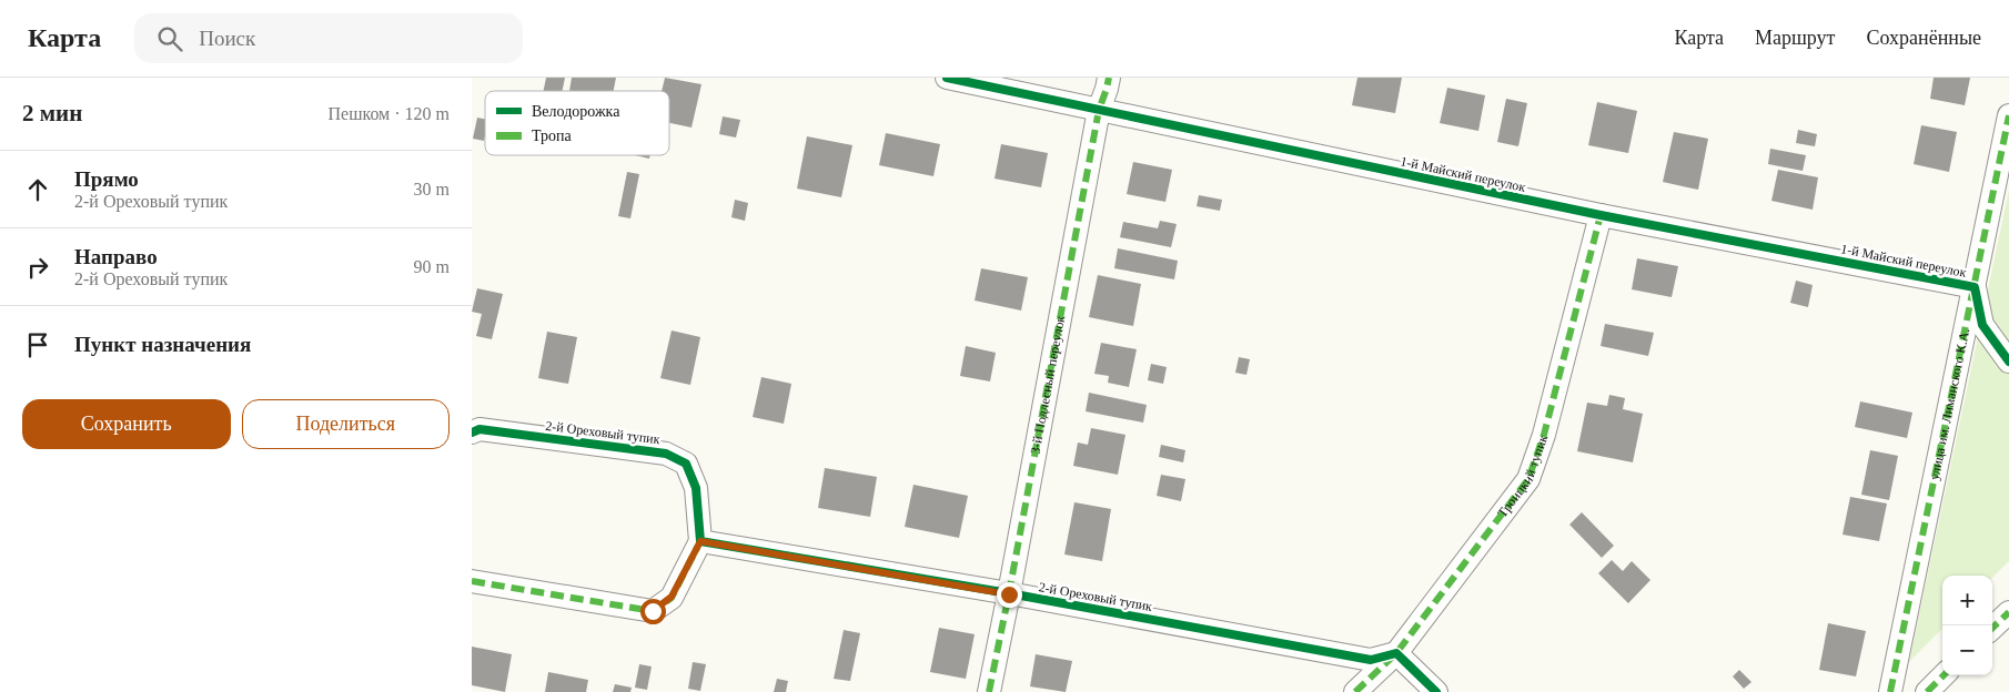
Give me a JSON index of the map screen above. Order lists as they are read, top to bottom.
{
  "streets": {
    "street": [
      "1-й Майский переулок",
      "3-й Подлесный переулок",
      "улица им. Лиманского К.А.",
      "2-й Ореховый тупик",
      "Троицкий тупик"
    ]
  },
  "crossings": [
    ["1-й Майский переулок", "3-й Подлесный переулок"],
    ["1-й Майский переулок", "улица им. Лиманского К.А."],
    ["1-й Майский переулок", "Троицкий тупик"],
    ["3-й Подлесный переулок", "2-й Ореховый тупик"],
    ["2-й Ореховый тупик", "Троицкий тупик"]
  ],
  "legend": ["Велодорожка", "Тропа"],
  "page": {
    "header": "Карта",
    "search": "Поиск",
    "nav": ["Карта", "Маршрут", "Сохранённые"],
    "heading": ["2 мин", "Пешком · 120 m"],
    "list": [
      ["Прямо", "2-й Ореховый тупик", "30 m"],
      ["Направо", "2-й Ореховый тупик", "90 m"],
      "Пункт назначения"
    ],
    "buttons": ["Сохранить", "Поделиться"],
    "map_buttons": ["+", "−"]
  }
}
